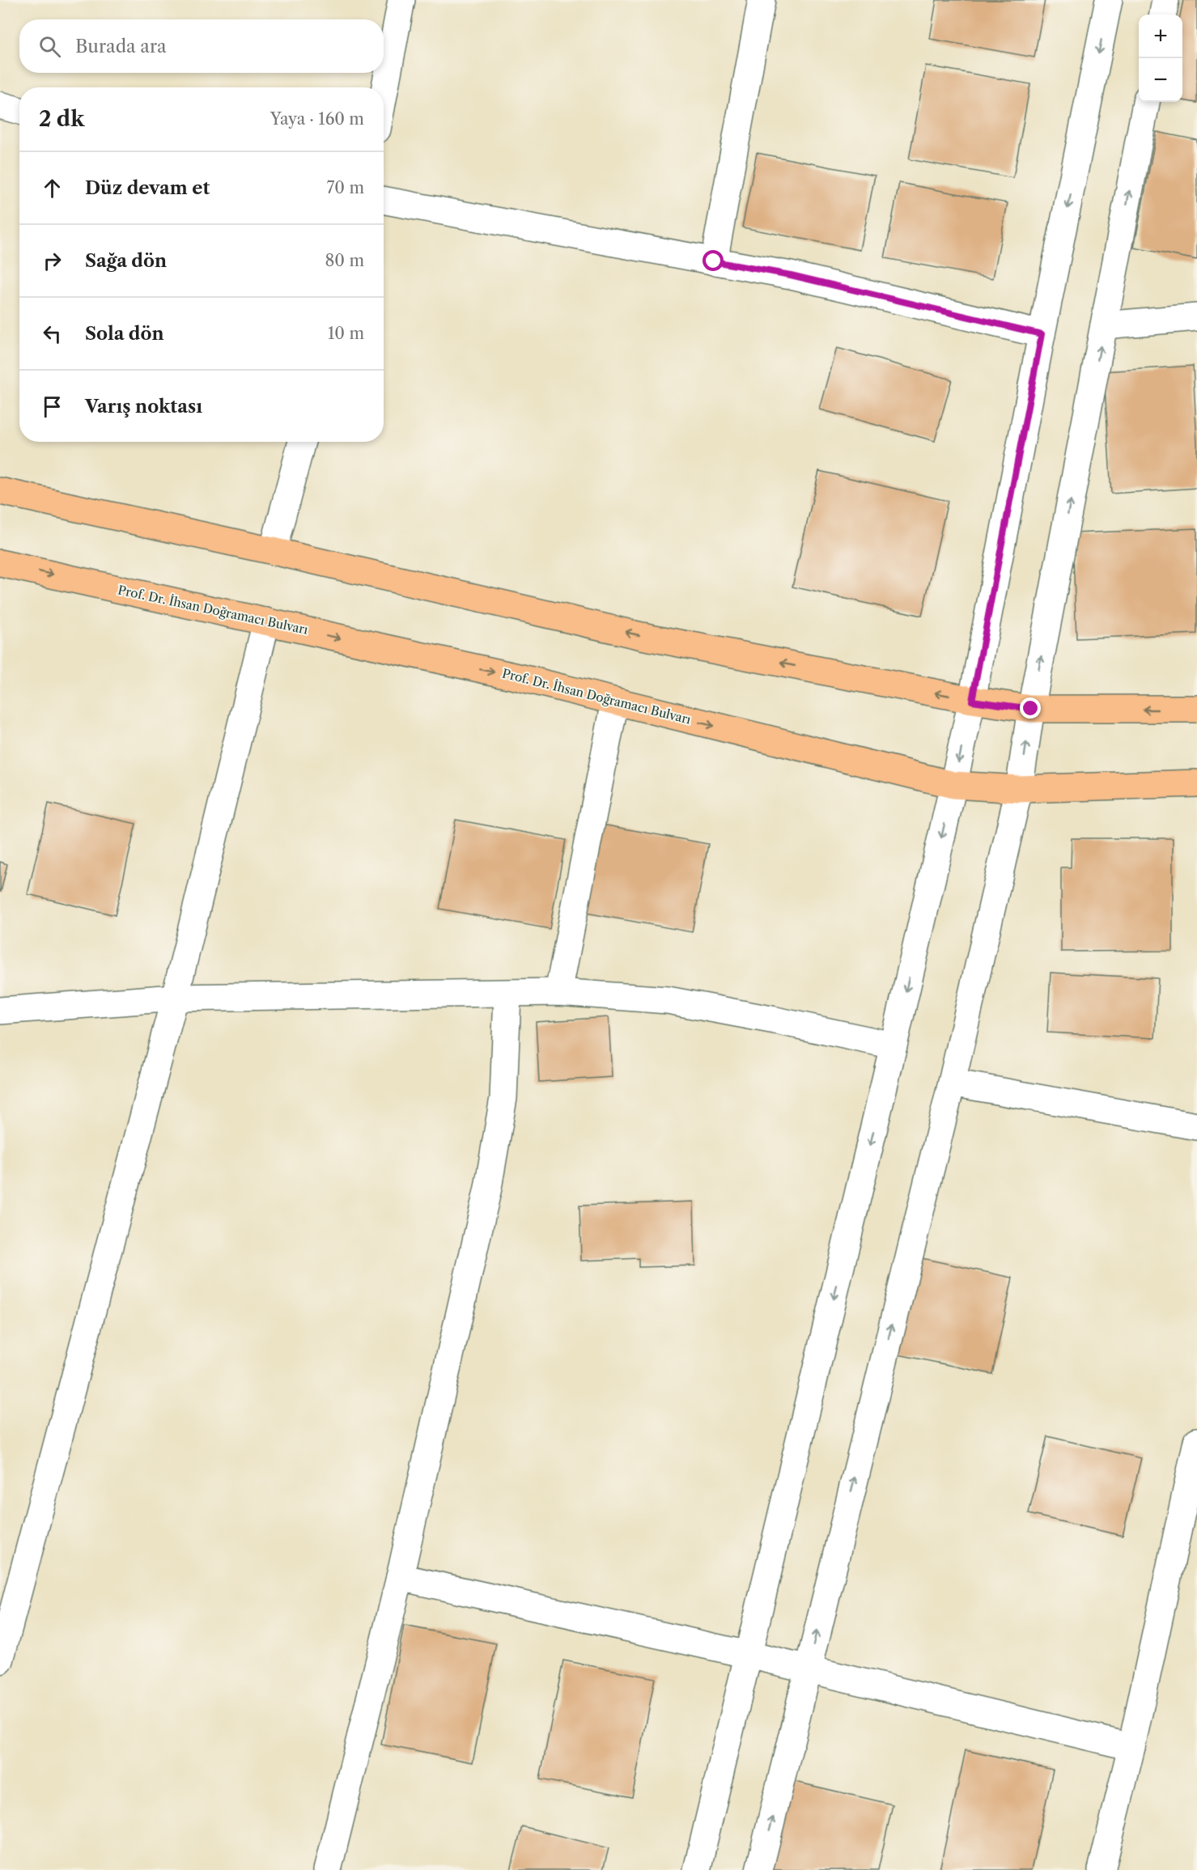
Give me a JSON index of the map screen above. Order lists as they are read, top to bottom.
{
  "streets": {
    "main road": ["Prof. Dr. İhsan Doğramacı Bulvarı"]
  },
  "page": {
    "map_buttons": ["+", "−"],
    "search": "Burada ara",
    "heading": ["2 dk", "Yaya · 160 m"],
    "list": [
      ["Düz devam et", "70 m"],
      ["Sağa dön", "80 m"],
      ["Sola dön", "10 m"],
      "Varış noktası"
    ]
  }
}
